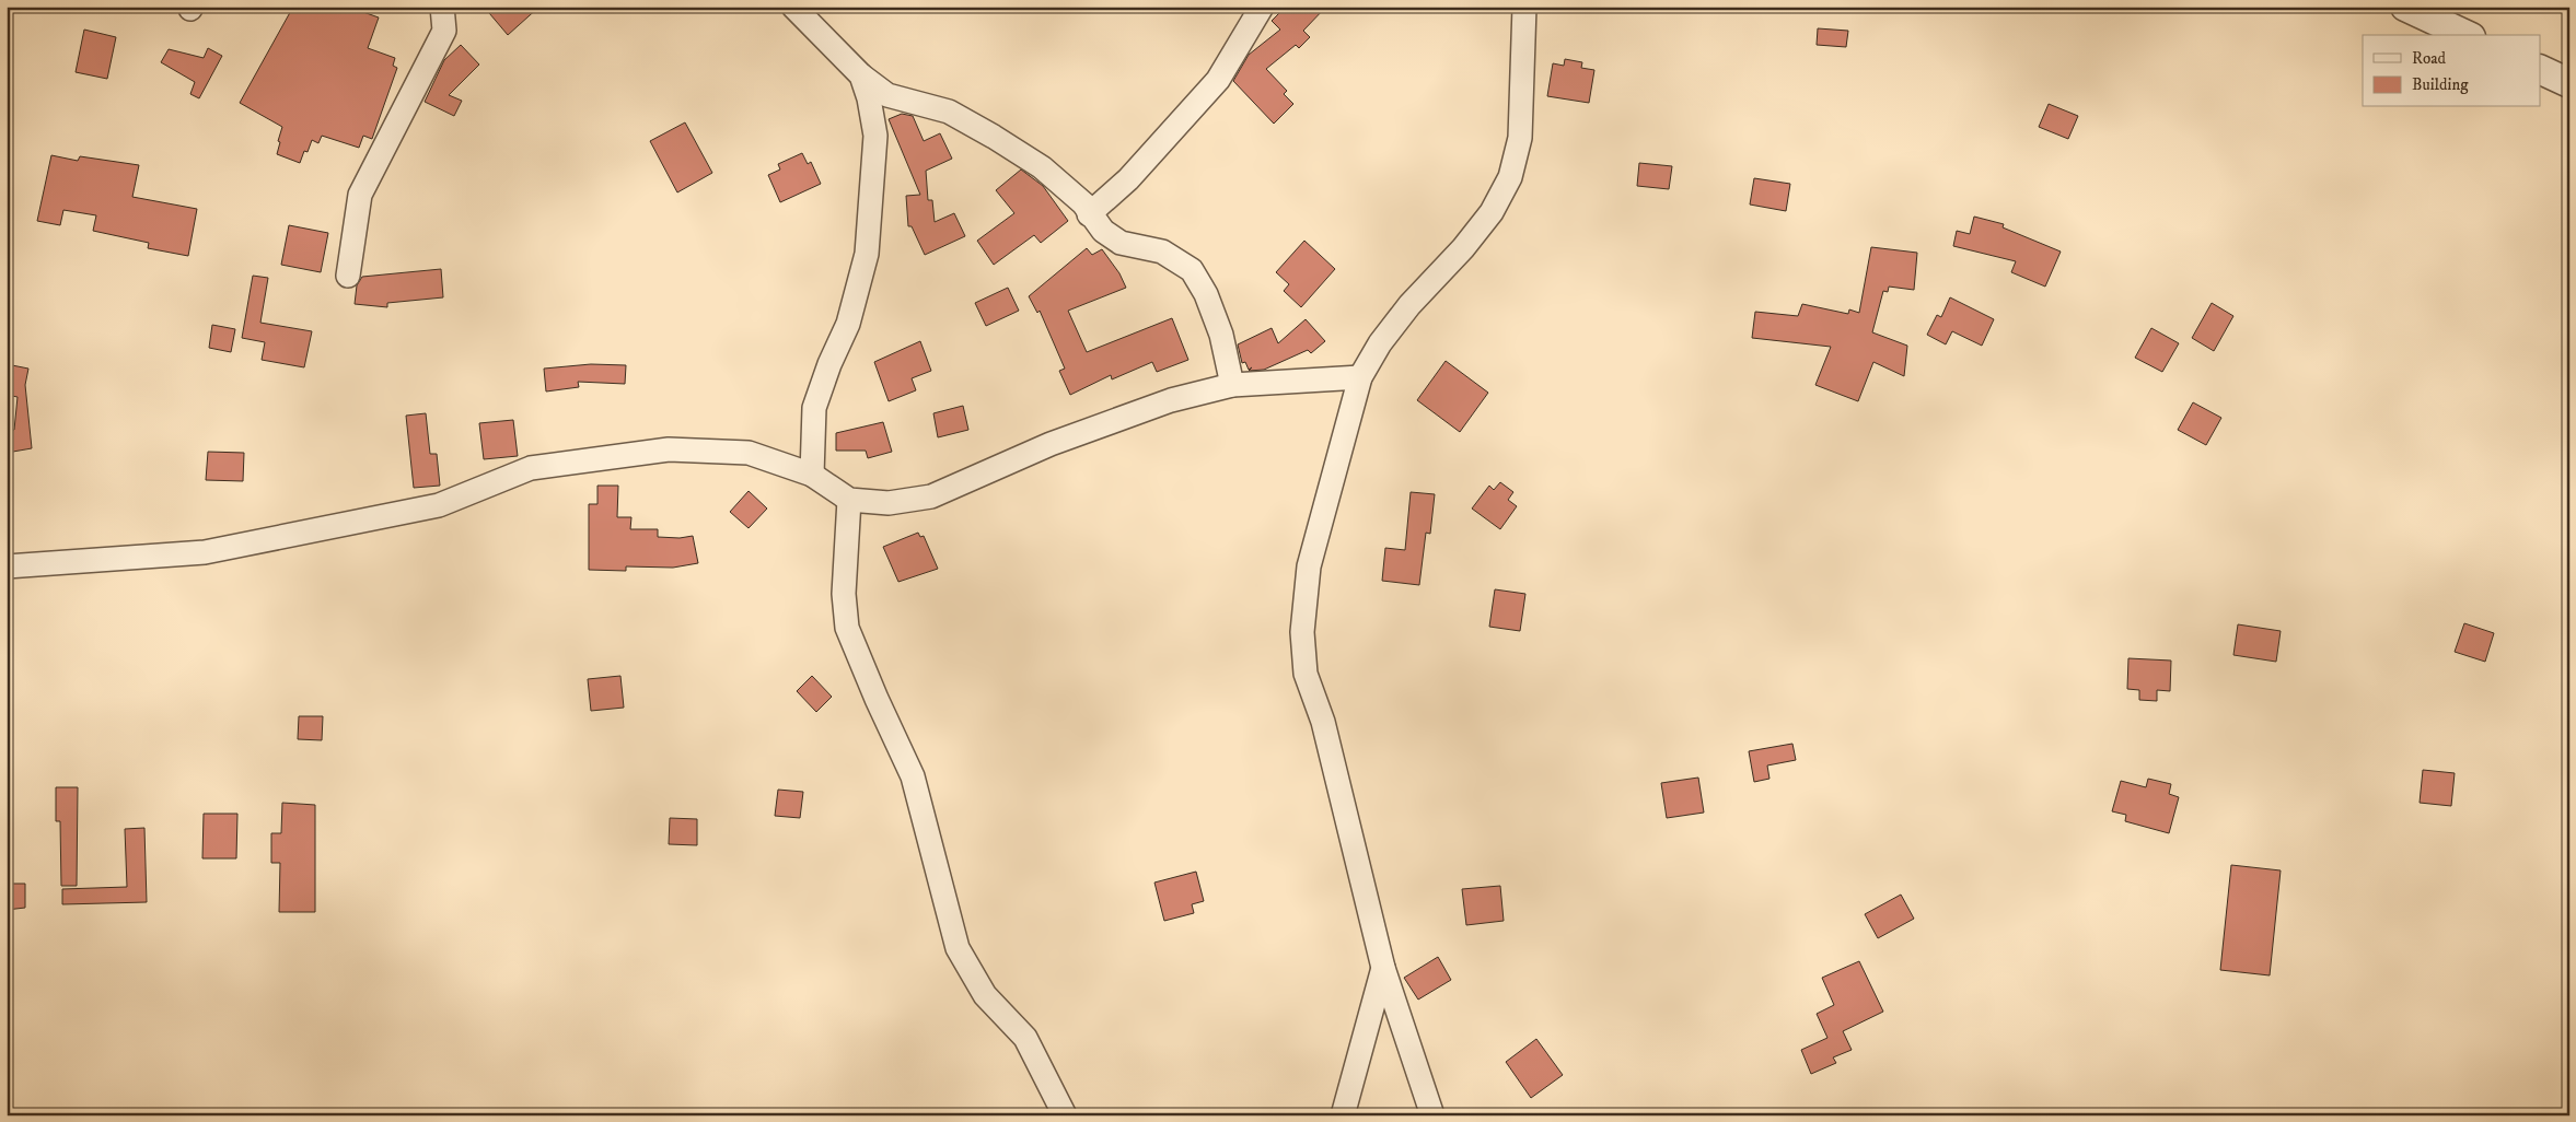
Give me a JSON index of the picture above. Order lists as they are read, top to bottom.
{
  "legend": ["Road", "Building"]
}
